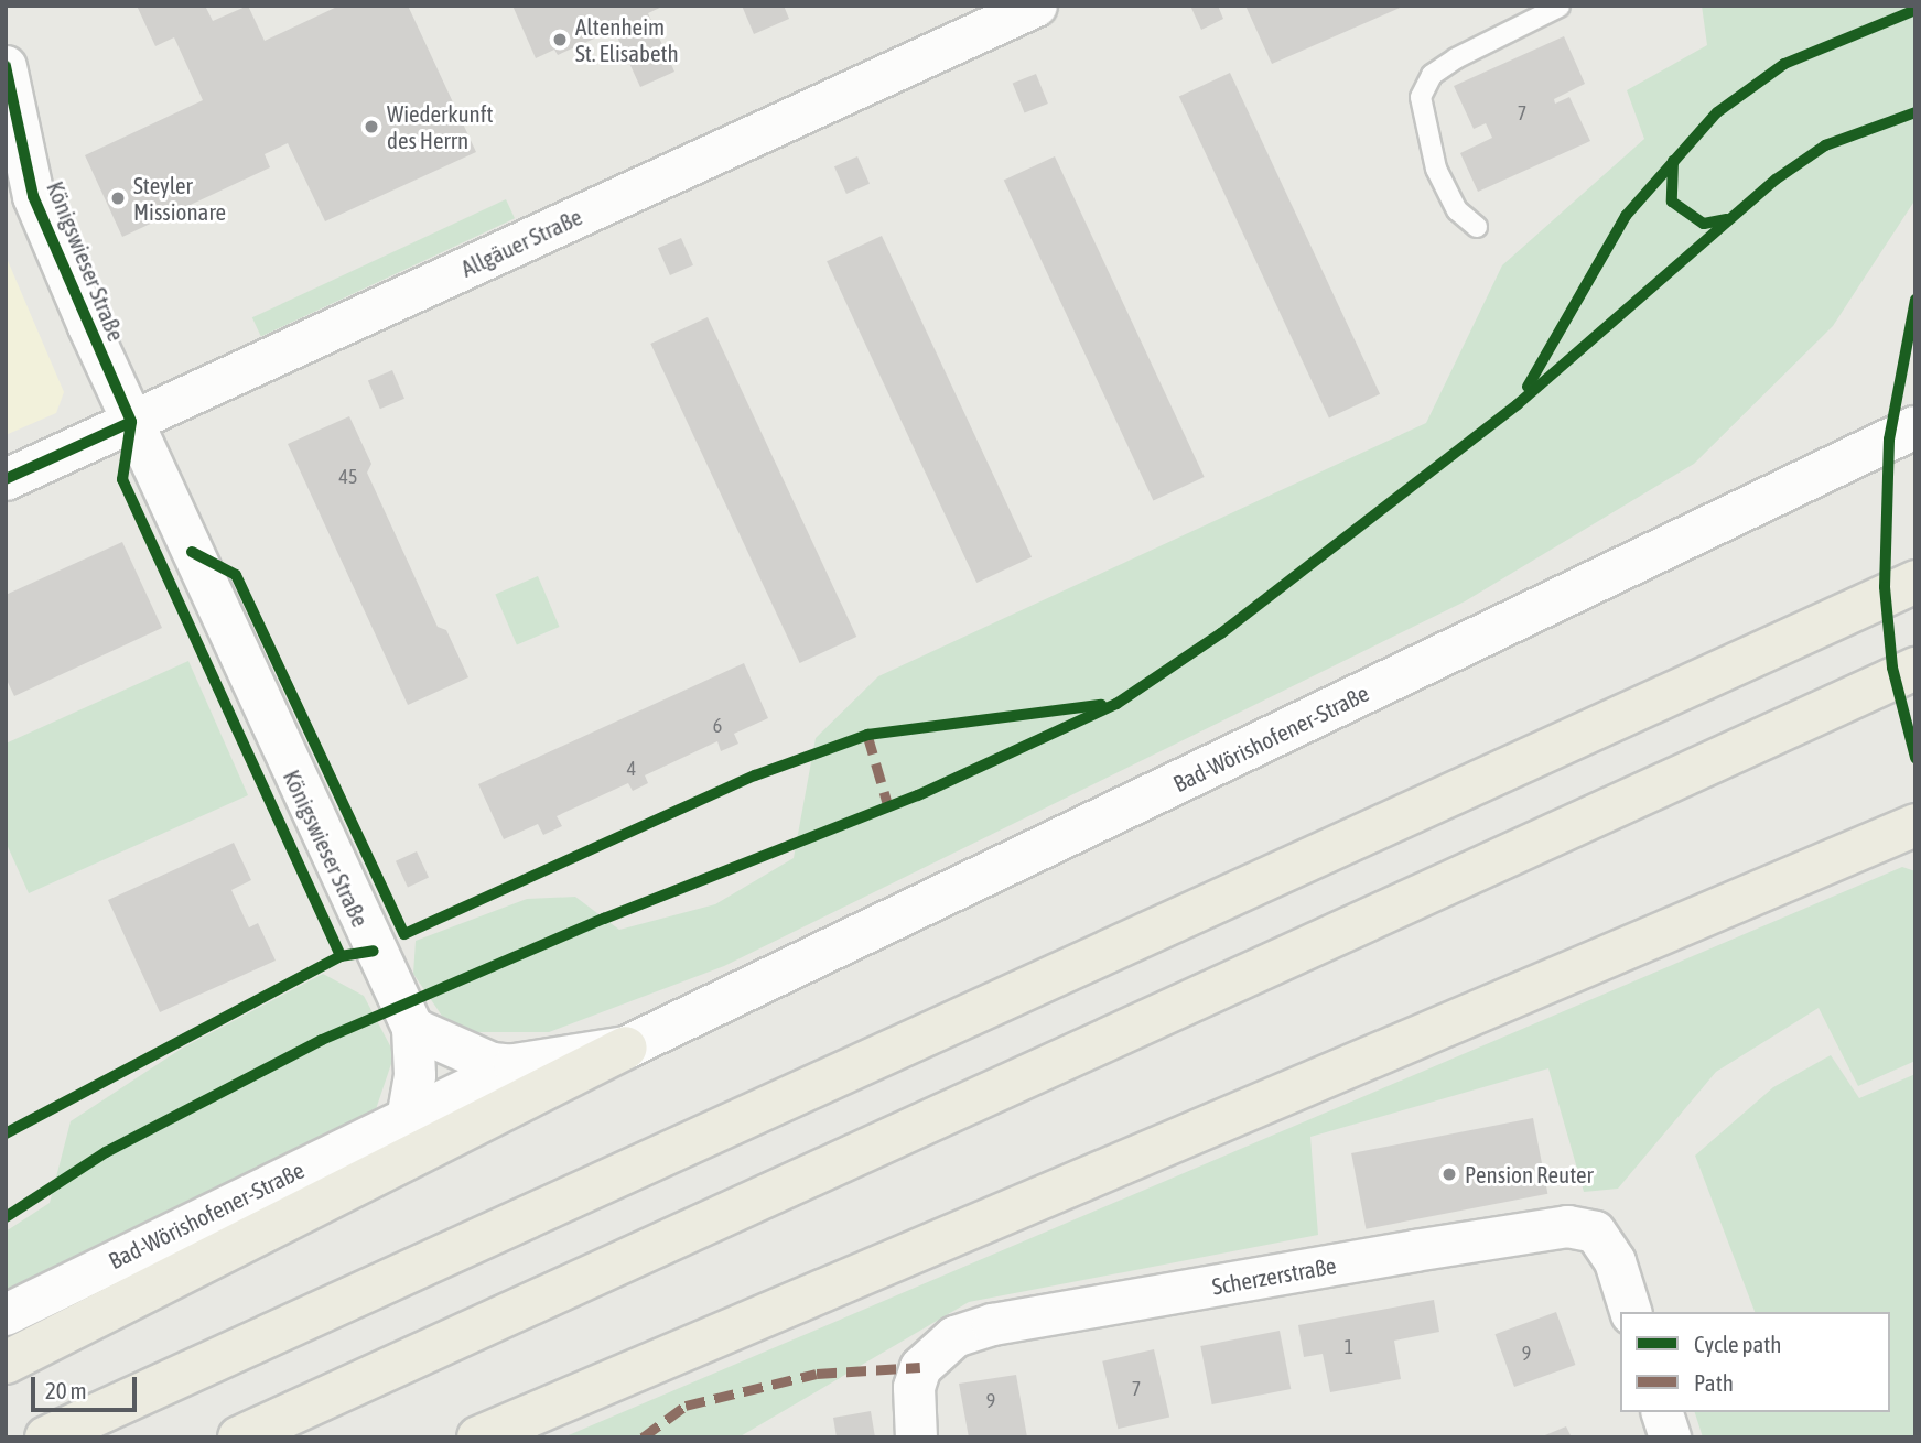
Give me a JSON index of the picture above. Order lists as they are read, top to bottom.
{
  "streets": {
    "main road": ["Bad-Wörishofener-Straße"],
    "street": ["Allgäuer Straße", "Königswieser Straße", "Scherzerstraße"]
  },
  "crossings": [
    ["Allgäuer Straße", "Königswieser Straße"],
    ["Königswieser Straße", "Bad-Wörishofener-Straße"]
  ],
  "places": [
    "Altenheim St. Elisabeth",
    "Wiederkunft des Herrn",
    "Steyler Missionare",
    "Pension Reuter"
  ],
  "house_numbers": [
    "7",
    "45",
    "6",
    "4",
    "1",
    "9",
    "7",
    "9"
  ],
  "legend": ["Cycle path", "Path"],
  "scale_bar": "20 m"
}
